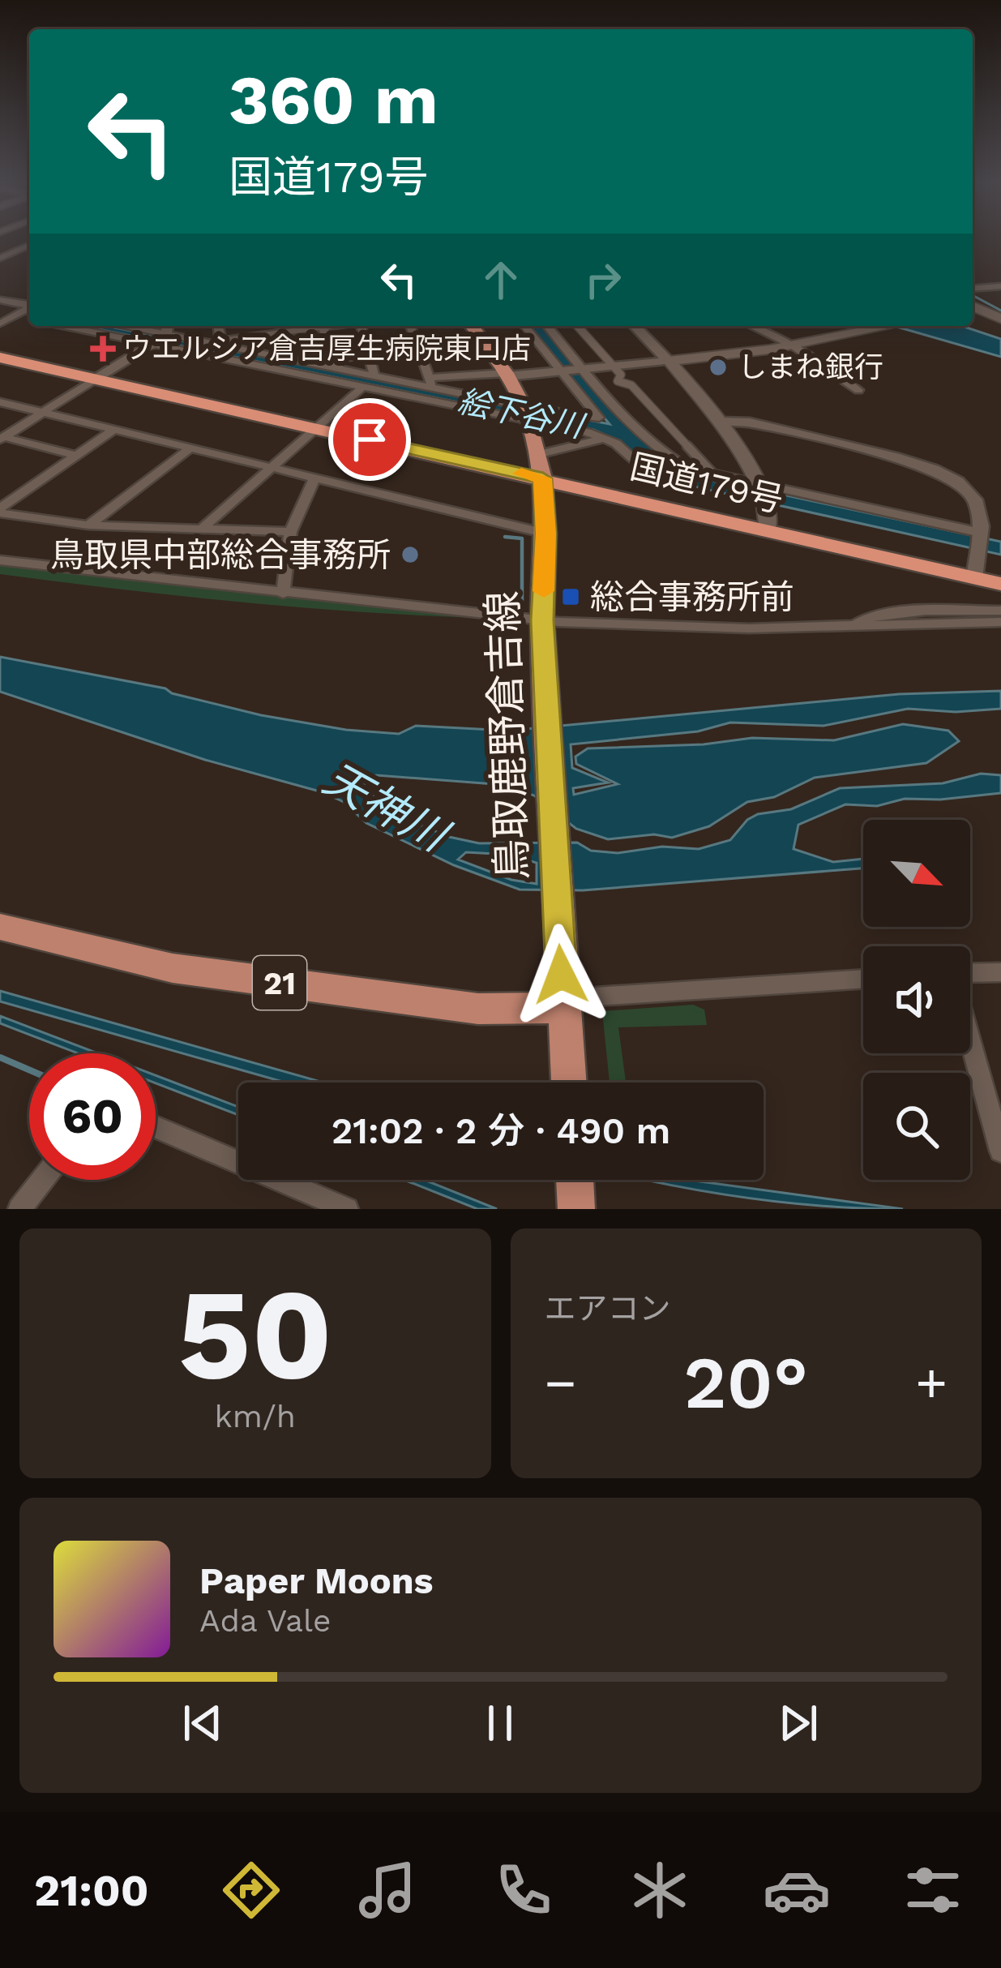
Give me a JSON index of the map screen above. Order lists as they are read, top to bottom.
{
  "streets": {
    "highway": ["国道179号"],
    "main road": ["鳥取鹿野倉吉線", "21"]
  },
  "crossings": [
    ["国道179号", "鳥取鹿野倉吉線"],
    ["鳥取鹿野倉吉線", "21"]
  ],
  "water": ["絵下谷川", "天神川"],
  "places": {
    "health": ["ウエルシア倉吉厚生病院東口店"],
    "other": ["しまね銀行", "鳥取県中部総合事務所"],
    "transit": ["総合事務所前"]
  },
  "north": "bottom right",
  "page": {
    "turn": ["360 m", "国道179号"],
    "limit": "60",
    "trip": "21:02 · 2 分 · 490 m",
    "tile": [
      ["50", "km/h"],
      "エアコン"
    ],
    "heat": ["−", "20°", "+"],
    "song": ["Paper Moons", "Ada Vale"],
    "tabs": "21:00"
  }
}
